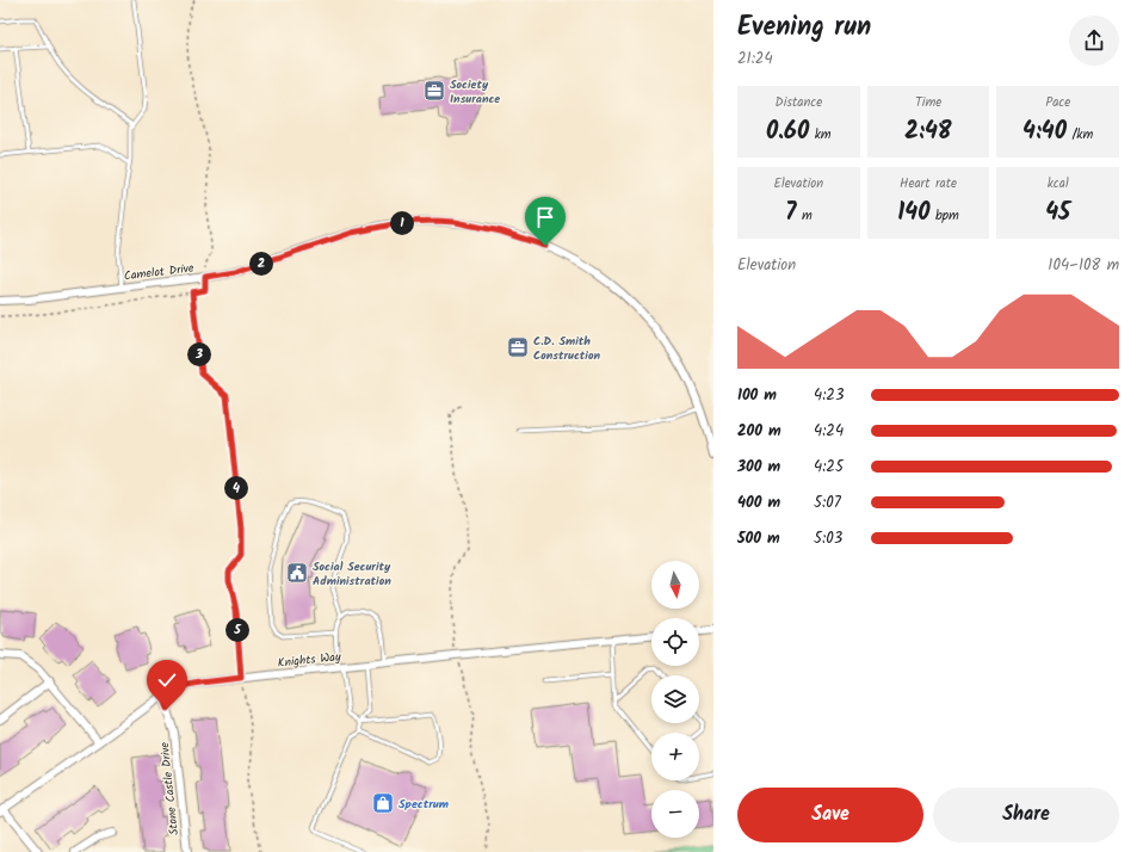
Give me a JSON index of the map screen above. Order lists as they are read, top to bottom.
{
  "streets": {
    "street": ["Camelot Drive", "Knights Way", "Stone Castle Drive"]
  },
  "crossings": [
    ["Knights Way", "Stone Castle Drive"]
  ],
  "places": {
    "office": ["Society Insurance", "C.D. Smith Construction"],
    "public building": ["Social Security Administration"],
    "shop": ["Spectrum"]
  },
  "north": "bottom",
  "page": {
    "heading": ["Evening run", "21:24"],
    "stats": [
      ["Distance", "0.60 km"],
      ["Time", "2:48"],
      ["Pace", "4:40 /km"],
      ["Elevation", "7 m"],
      ["Heart rate", "140 bpm"],
      ["kcal", "45"]
    ],
    "pins": [
      "1",
      "2",
      "3",
      "4",
      "5"
    ],
    "chart": ["Elevation", "104–108 m"],
    "list": [
      {
        "name": "100 m",
        "note": "4:23"
      },
      {
        "name": "200 m",
        "note": "4:24"
      },
      {
        "name": "300 m",
        "note": "4:25"
      },
      {
        "name": "400 m",
        "note": "5:07"
      },
      {
        "name": "500 m",
        "note": "5:03"
      }
    ],
    "map_buttons": ["+", "−"],
    "buttons": ["Save", "Share"]
  }
}
